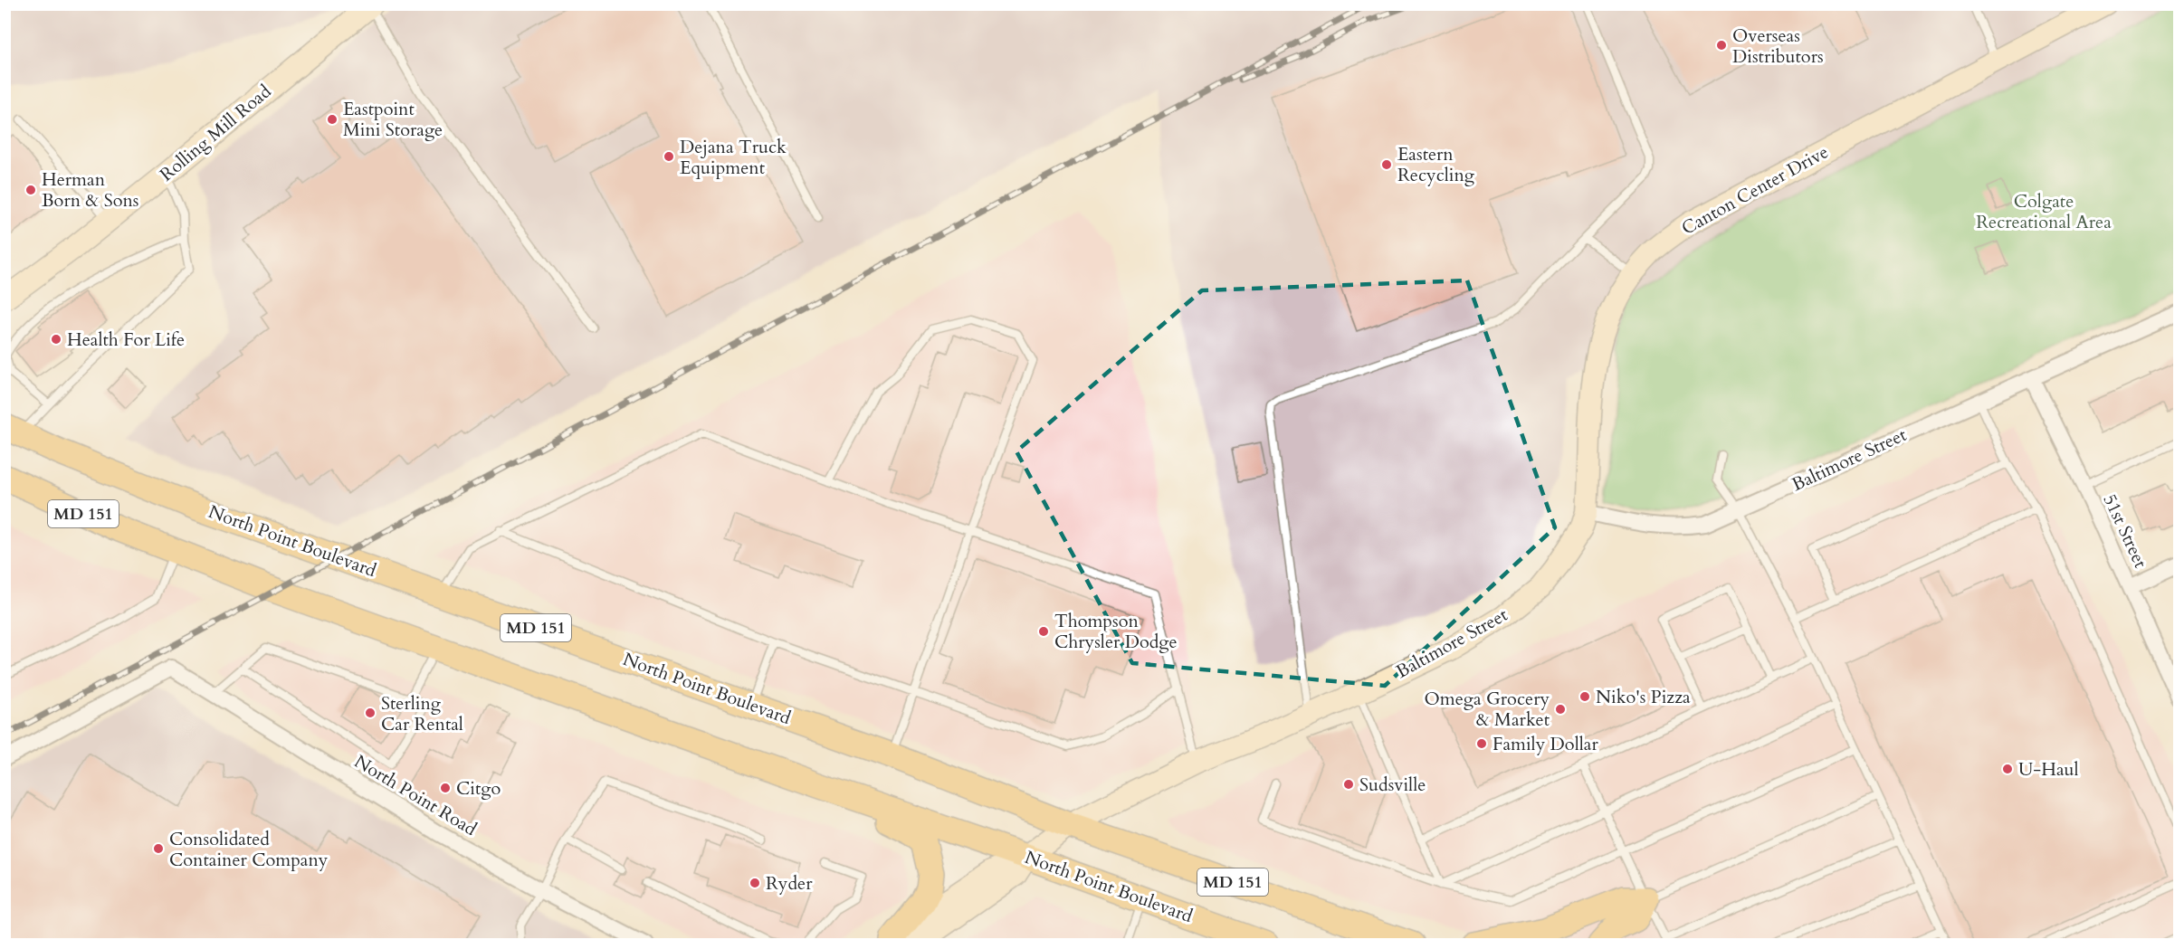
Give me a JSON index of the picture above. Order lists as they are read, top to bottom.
{
  "streets": {
    "main road": ["MD 151", "North Point Boulevard"],
    "street": [
      "Rolling Mill Road",
      "Canton Center Drive",
      "Baltimore Street",
      "51st Street",
      "North Point Road"
    ]
  },
  "crossings": [
    ["Canton Center Drive", "Baltimore Street"],
    ["Baltimore Street", "51st Street"],
    ["Baltimore Street", "North Point Boulevard"]
  ],
  "parks": ["Colgate Recreational Area"],
  "places": [
    "Overseas Distributors",
    "Eastpoint Mini Storage",
    "Dejana Truck Equipment",
    "Eastern Recycling",
    "Herman Born & Sons",
    "Health For Life",
    "Thompson Chrysler Dodge",
    "Niko's Pizza",
    "Omega Grocery & Market",
    "Sterling Car Rental",
    "Family Dollar",
    "U-Haul",
    "Sudsville",
    "Citgo",
    "Consolidated Container Company",
    "Ryder"
  ]
}
